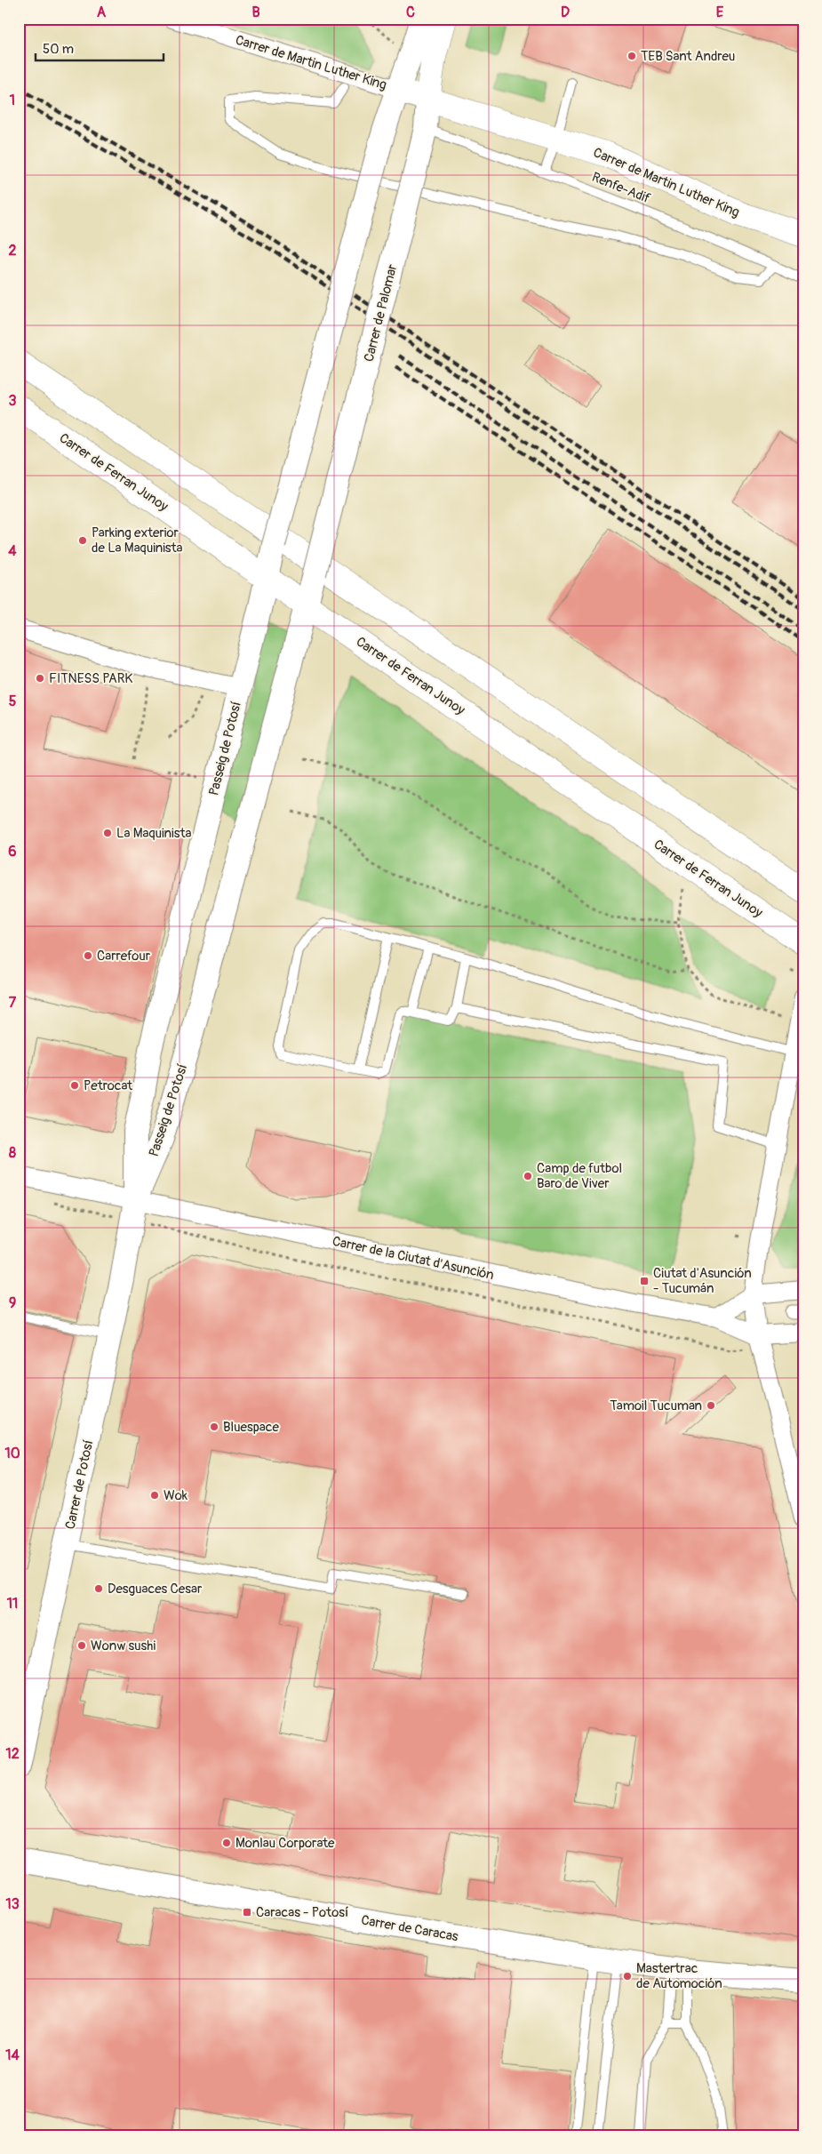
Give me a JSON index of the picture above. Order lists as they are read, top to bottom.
{
  "streets": {
    "main road": ["Carrer de Martin Luther King", "Carrer de Palomar", "Carrer de Ferran Junoy"],
    "street": [
      "Passeig de Potosí",
      "Carrer de la Ciutat d'Asunción",
      "Carrer de Potosí",
      "Carrer de Caracas"
    ],
    "lane": ["Renfe-Adif"]
  },
  "crossings": [
    ["Carrer de Martin Luther King", "Carrer de Palomar"],
    ["Renfe-Adif", "Carrer de Palomar"],
    ["Carrer de Palomar", "Carrer de Ferran Junoy"],
    ["Carrer de Palomar", "Passeig de Potosí"],
    ["Carrer de Ferran Junoy", "Passeig de Potosí"],
    ["Passeig de Potosí", "Carrer de la Ciutat d'Asunción"],
    ["Passeig de Potosí", "Carrer de Potosí"],
    ["Carrer de la Ciutat d'Asunción", "Carrer de Potosí"]
  ],
  "places": {
    "other": [
      "TEB Sant Andreu",
      "Parking exterior de La Maquinista",
      "FITNESS PARK",
      "La Maquinista",
      "Carrefour",
      "Petrocat",
      "Camp de futbol Baro de Viver",
      "Tamoil Tucuman",
      "Bluespace",
      "Wok",
      "Desguaces Cesar",
      "Wonw sushi",
      "Monlau Corporate",
      "Mastertrac de Automoción"
    ],
    "transit": ["Ciutat d'Asunción - Tucumán", "Caracas - Potosí"]
  },
  "scale_bar": "50 m",
  "grid": {
    "columns": [
      "A",
      "B",
      "C",
      "D",
      "E"
    ],
    "rows": [
      "1",
      "2",
      "3",
      "4",
      "5",
      "6",
      "7",
      "8",
      "9",
      "10",
      "11",
      "12",
      "13",
      "14"
    ]
  }
}
